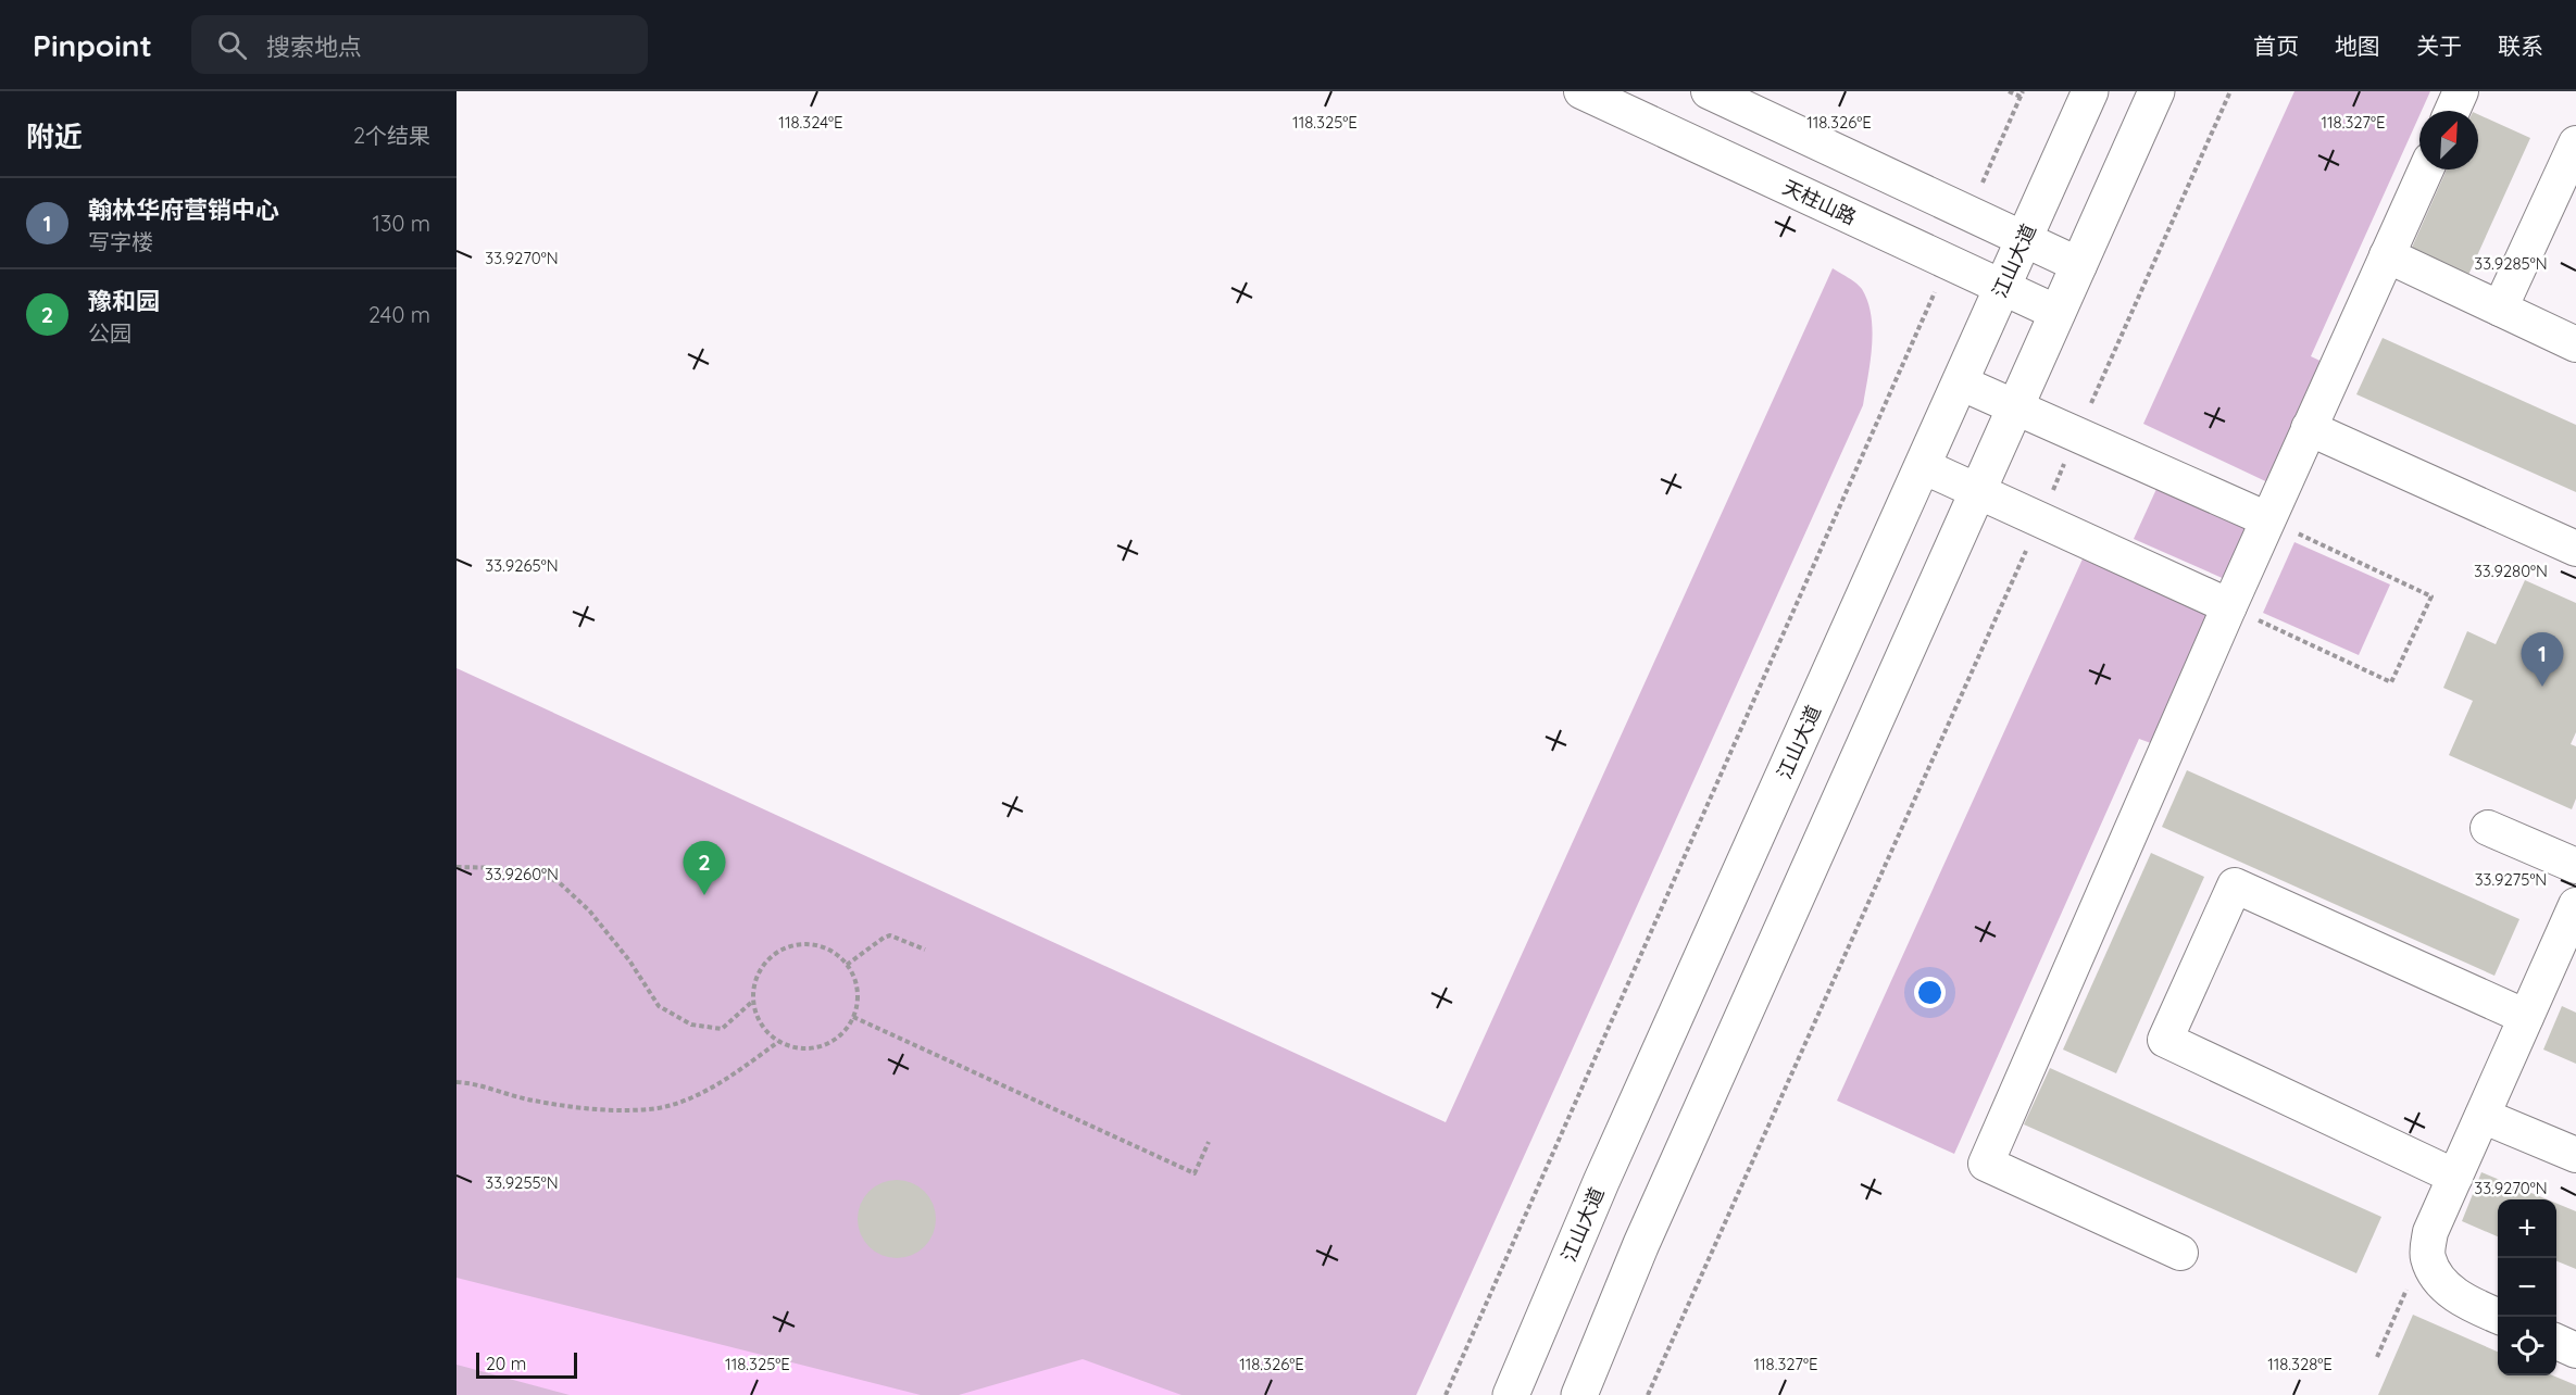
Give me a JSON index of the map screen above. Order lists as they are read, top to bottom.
{
  "streets": {
    "main road": ["江山大道"],
    "street": ["天柱山路"]
  },
  "crossings": [
    ["天柱山路", "江山大道"]
  ],
  "scale_bar": "20 m",
  "north": "top right",
  "page": {
    "header": "Pinpoint",
    "search": "搜索地点",
    "nav": [
      "首页",
      "地图",
      "关于",
      "联系"
    ],
    "heading": ["附近", "2个结果"],
    "list": [
      {
        "mark": "1",
        "name": "翰林华府营销中心",
        "note": "写字楼",
        "value": "130 m"
      },
      {
        "mark": "2",
        "name": "豫和园",
        "note": "公园",
        "value": "240 m"
      }
    ],
    "pins": ["1", "2"],
    "map_buttons": ["+", "−"],
    "scale": "20 m"
  },
  "coordinates": [
    "118.325°E",
    "118.326°E",
    "118.324°E",
    "118.327°E",
    "33.9270°N",
    "33.9285°N",
    "33.9265°N",
    "33.9280°N",
    "33.9260°N",
    "33.9275°N",
    "33.9255°N",
    "118.328°E"
  ]
}
